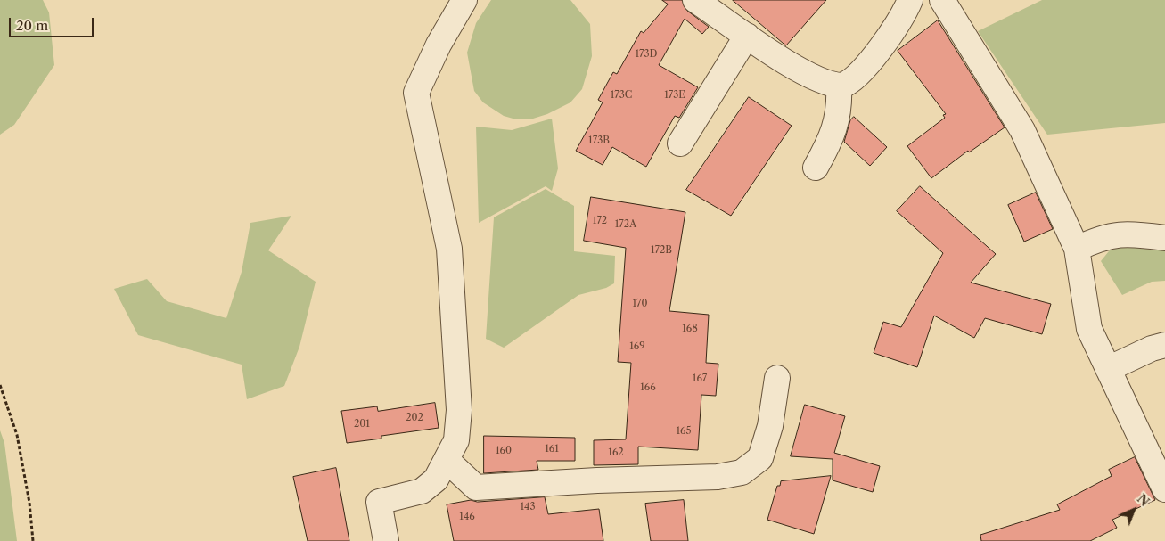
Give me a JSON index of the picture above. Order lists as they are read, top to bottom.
{
  "house_numbers": [
    "173D",
    "173C",
    "173E",
    "173B",
    "172",
    "172A",
    "172B",
    "170",
    "168",
    "169",
    "167",
    "166",
    "202",
    "201",
    "165",
    "161",
    "160",
    "162",
    "143",
    "146"
  ],
  "scale_bar": "20 m",
  "north": "top right"
}
